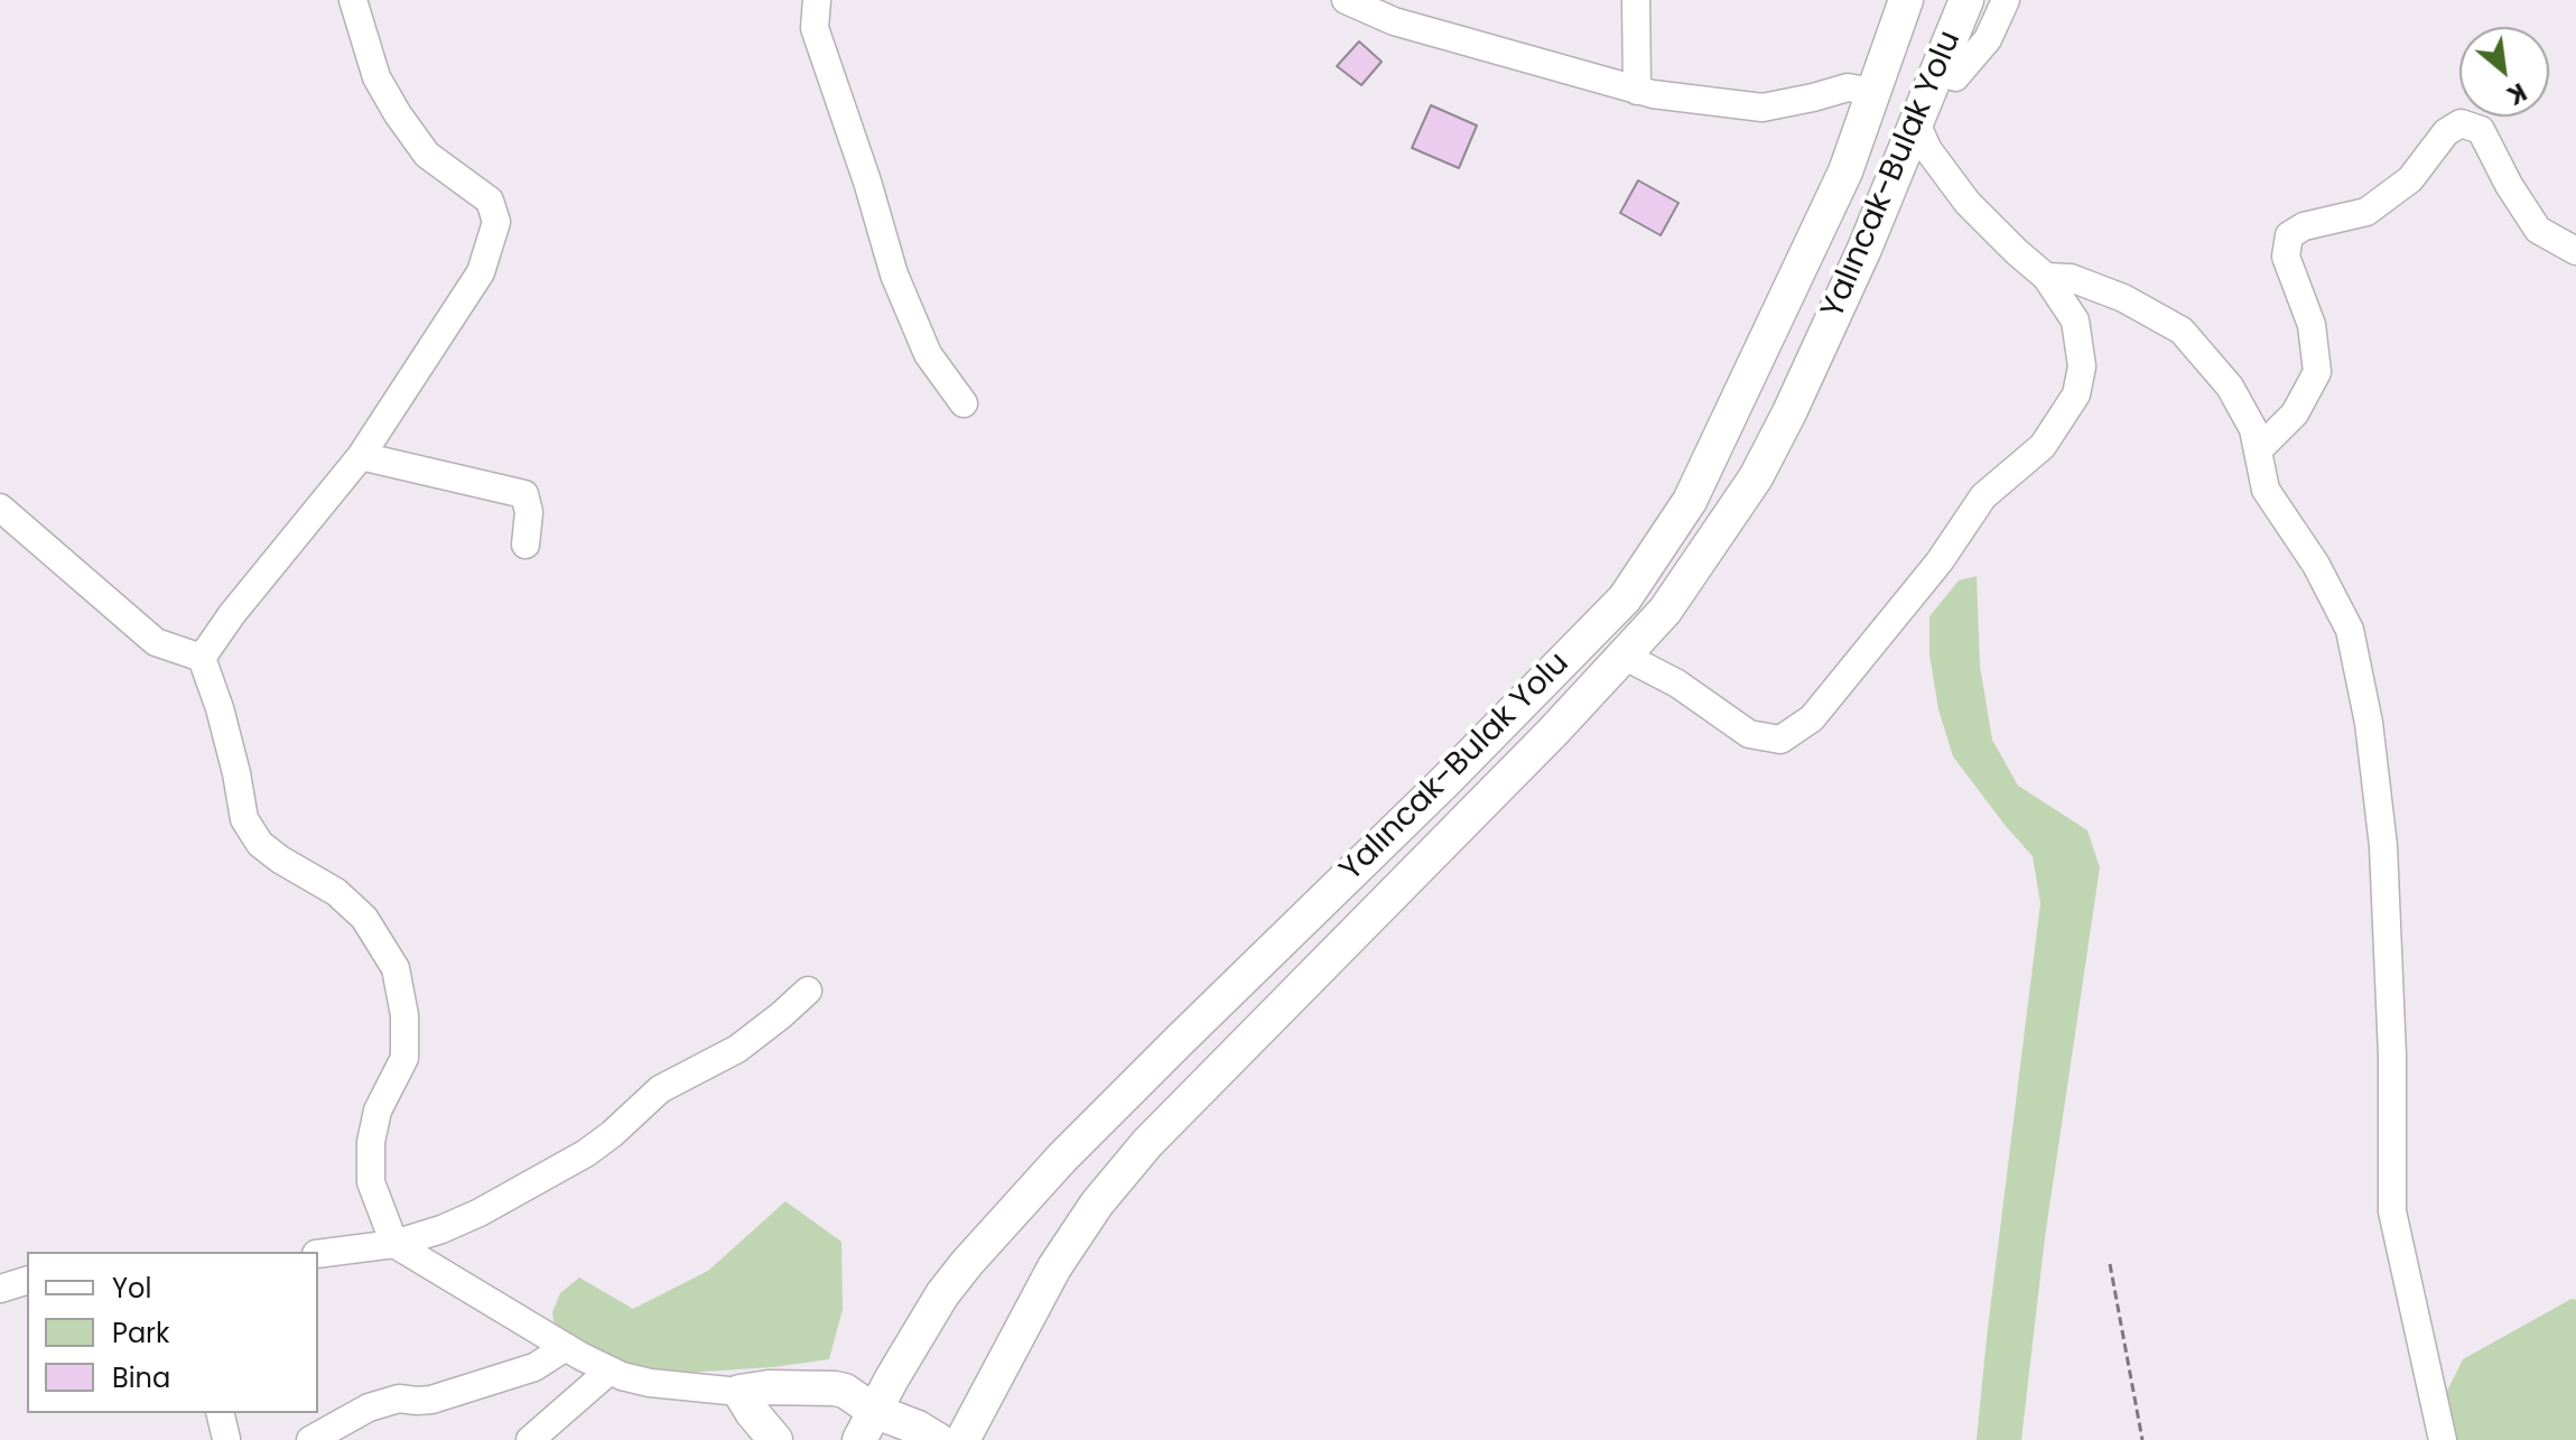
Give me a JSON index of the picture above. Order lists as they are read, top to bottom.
{
  "streets": {
    "main road": ["Yalıncak-Bulak Yolu"]
  },
  "legend": ["Yol", "Park", "Bina"],
  "north": "bottom right"
}
